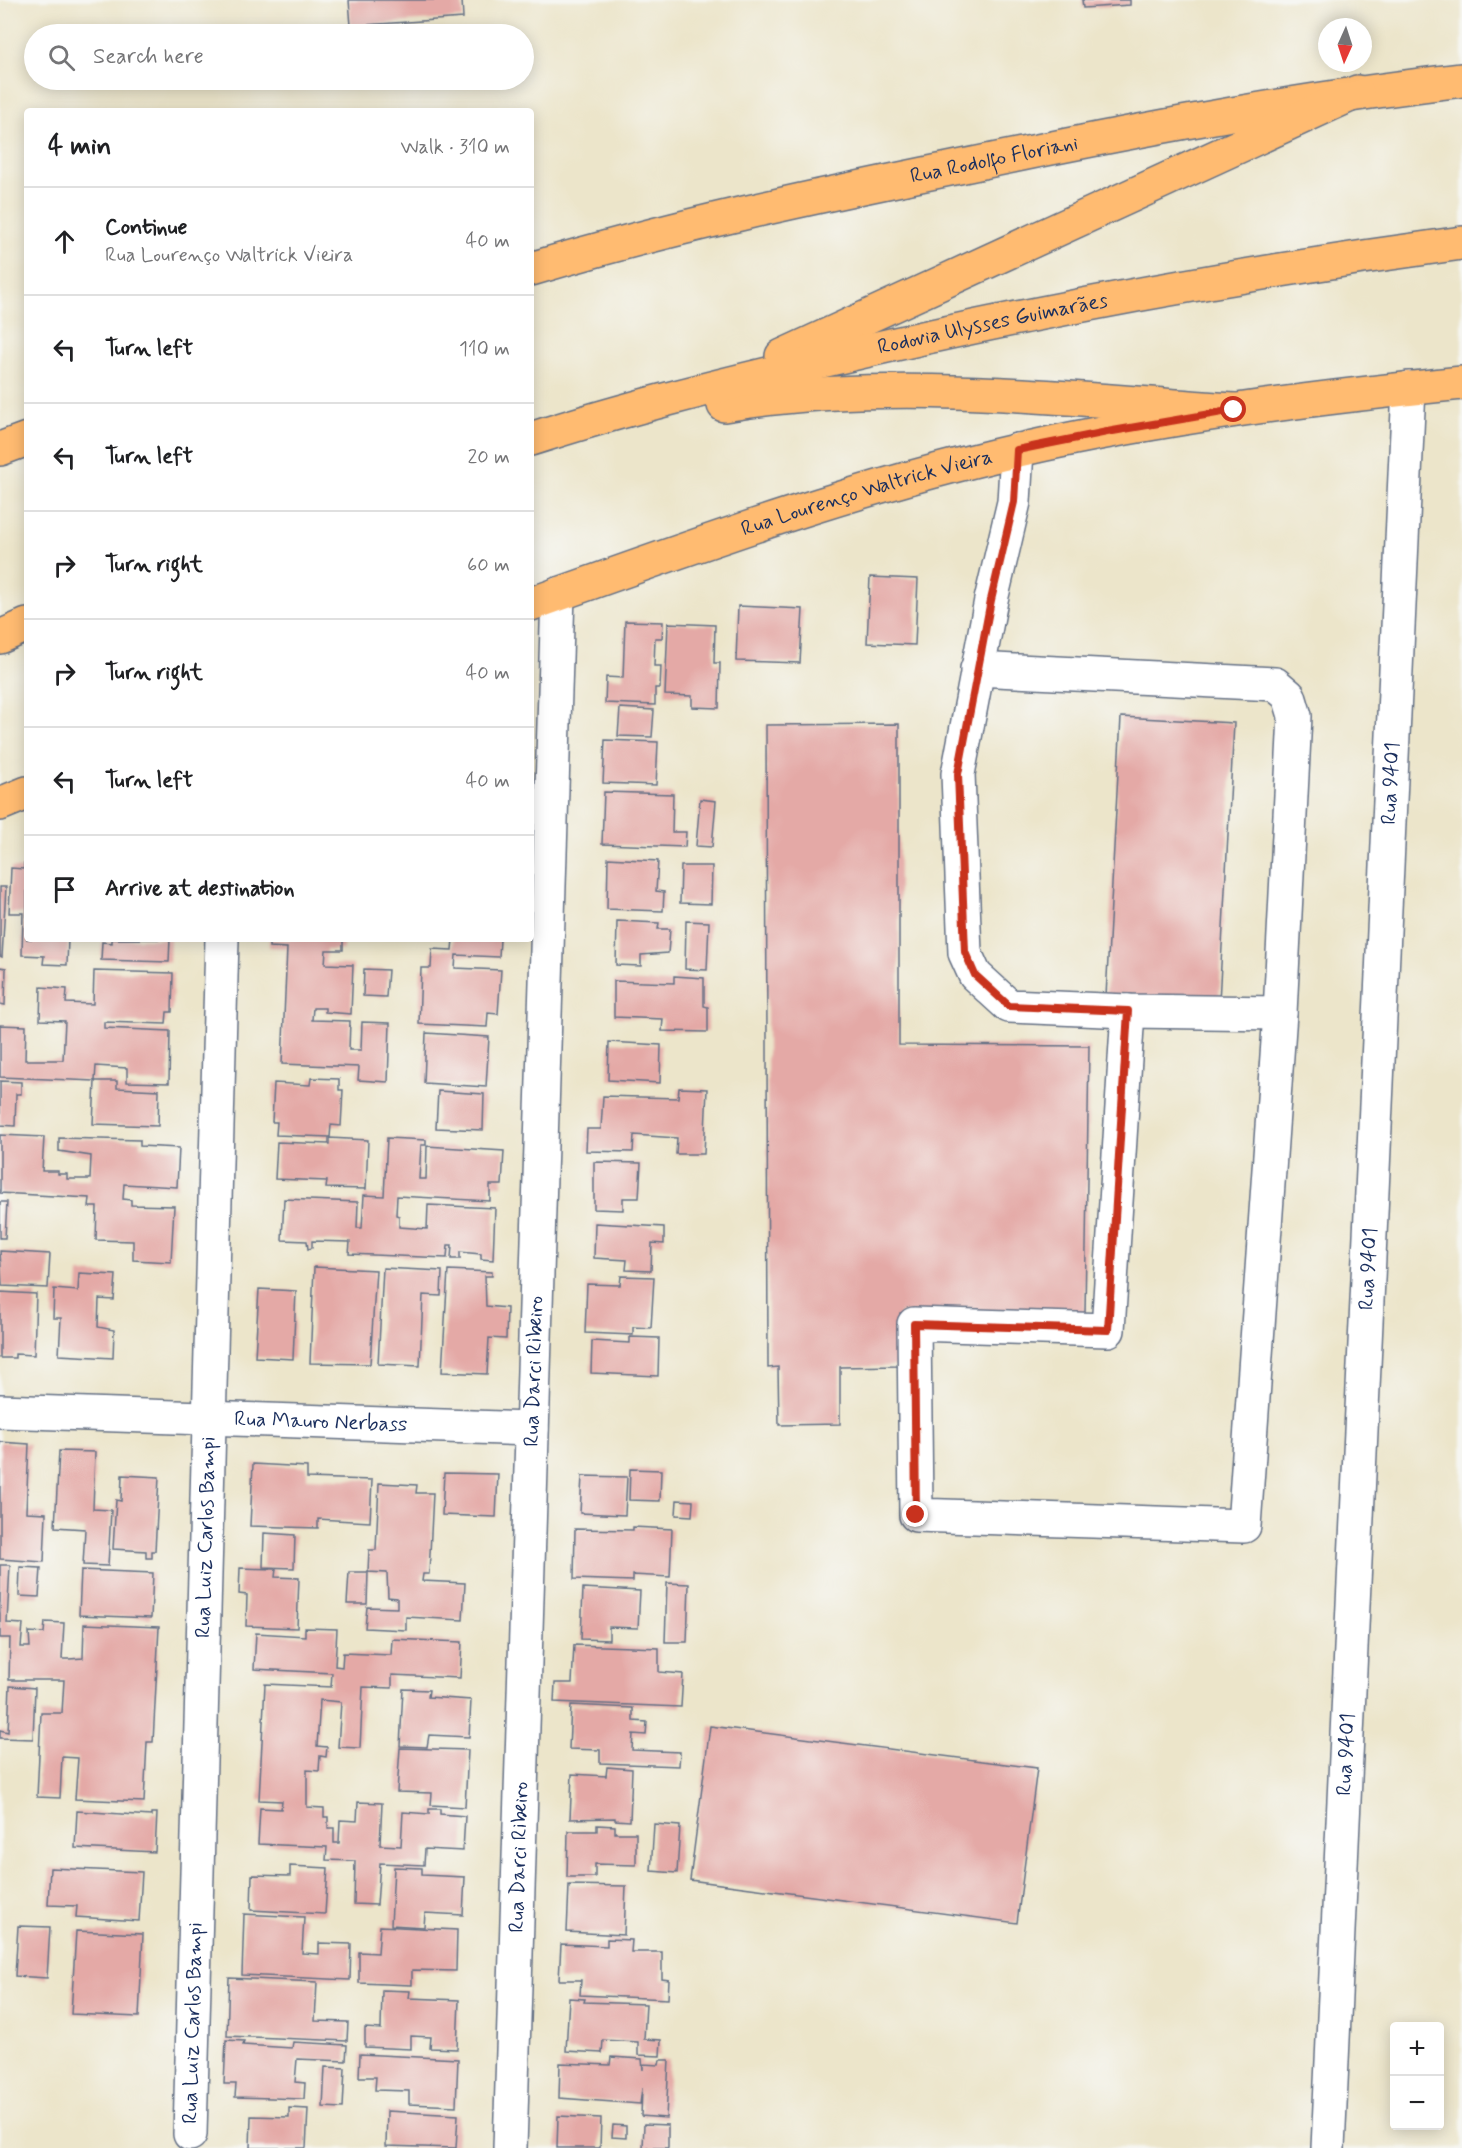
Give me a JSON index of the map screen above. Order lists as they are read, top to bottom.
{
  "streets": {
    "main road": ["Rua Rodolfo Floriani", "Rodovia Ulysses Guimarães", "Rua Lourenço Waltrick Vieira"],
    "street": [
      "Rua 9401",
      "Rua Darci Ribeiro",
      "Rua Mauro Nerbass",
      "Rua Luiz Carlos Bampi"
    ]
  },
  "crossings": [
    ["Rua Lourenço Waltrick Vieira", "Rua 9401"],
    ["Rua Lourenço Waltrick Vieira", "Rua Darci Ribeiro"],
    ["Rua Darci Ribeiro", "Rua Mauro Nerbass"],
    ["Rua Mauro Nerbass", "Rua Luiz Carlos Bampi"]
  ],
  "north": "bottom",
  "page": {
    "search": "Search here",
    "heading": ["4 min", "Walk · 310 m"],
    "list": [
      ["Continue", "Rua Lourenço Waltrick Vieira", "40 m"],
      ["Turn left", "110 m"],
      ["Turn left", "20 m"],
      ["Turn right", "60 m"],
      ["Turn right", "40 m"],
      ["Turn left", "40 m"],
      "Arrive at destination"
    ],
    "map_buttons": ["+", "−"]
  }
}
